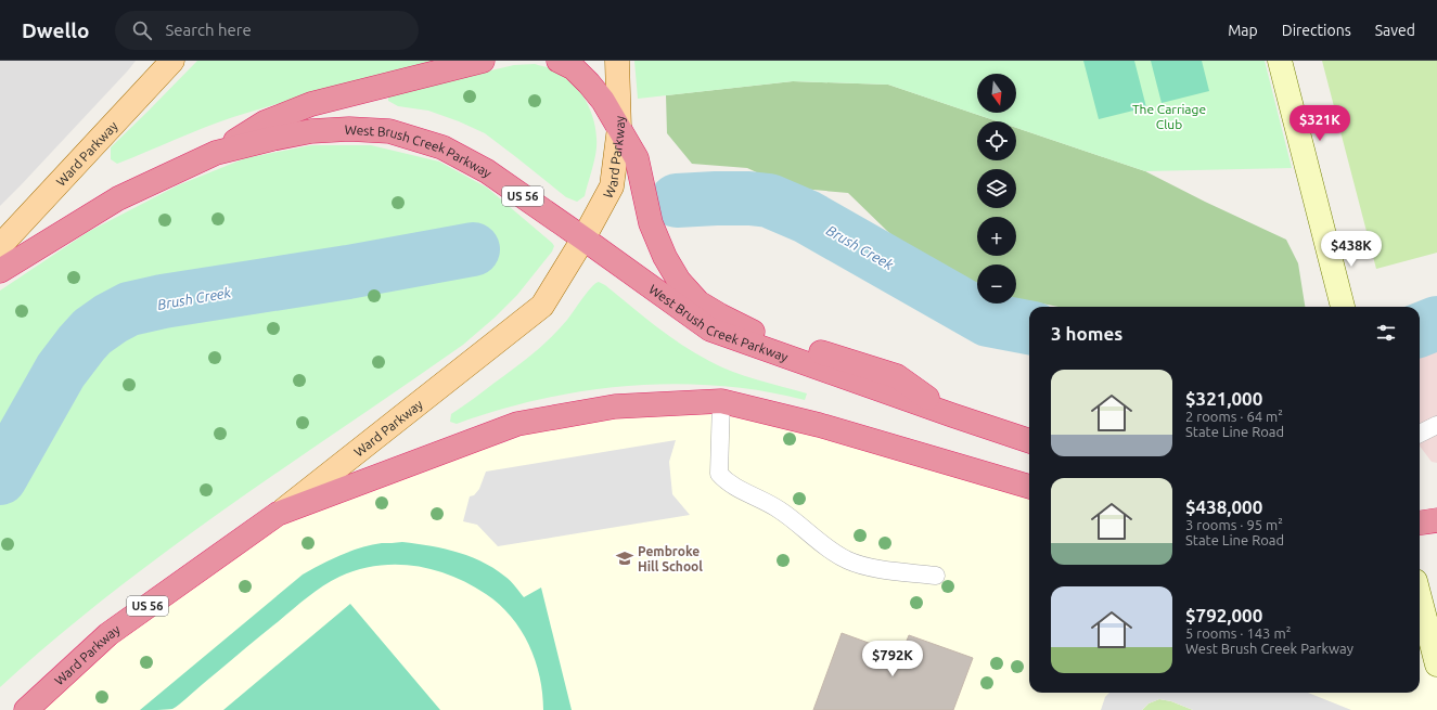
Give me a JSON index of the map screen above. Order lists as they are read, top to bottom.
{
  "streets": {
    "highway": ["West Brush Creek Parkway", "Ward Parkway", "US 56"]
  },
  "crossings": [
    ["West Brush Creek Parkway", "Ward Parkway"],
    ["Ward Parkway", "US 56"]
  ],
  "water": ["Brush Creek"],
  "parks": ["The Carriage Club"],
  "places": {
    "school or university": ["Pembroke Hill School"]
  },
  "north": "bottom",
  "page": {
    "header": "Dwello",
    "search": "Search here",
    "nav": ["Map", "Directions", "Saved"],
    "map_buttons": ["+", "−"],
    "price": ["$321K", "$438K", "$792K"],
    "heading": "3 homes",
    "list": [
      {
        "name": "$321,000",
        "note": "2 rooms · 64 m² · State Line Road"
      },
      {
        "name": "$438,000",
        "note": "3 rooms · 95 m² · State Line Road"
      },
      {
        "name": "$792,000",
        "note": "5 rooms · 143 m² · West Brush Creek Parkway"
      }
    ]
  }
}
